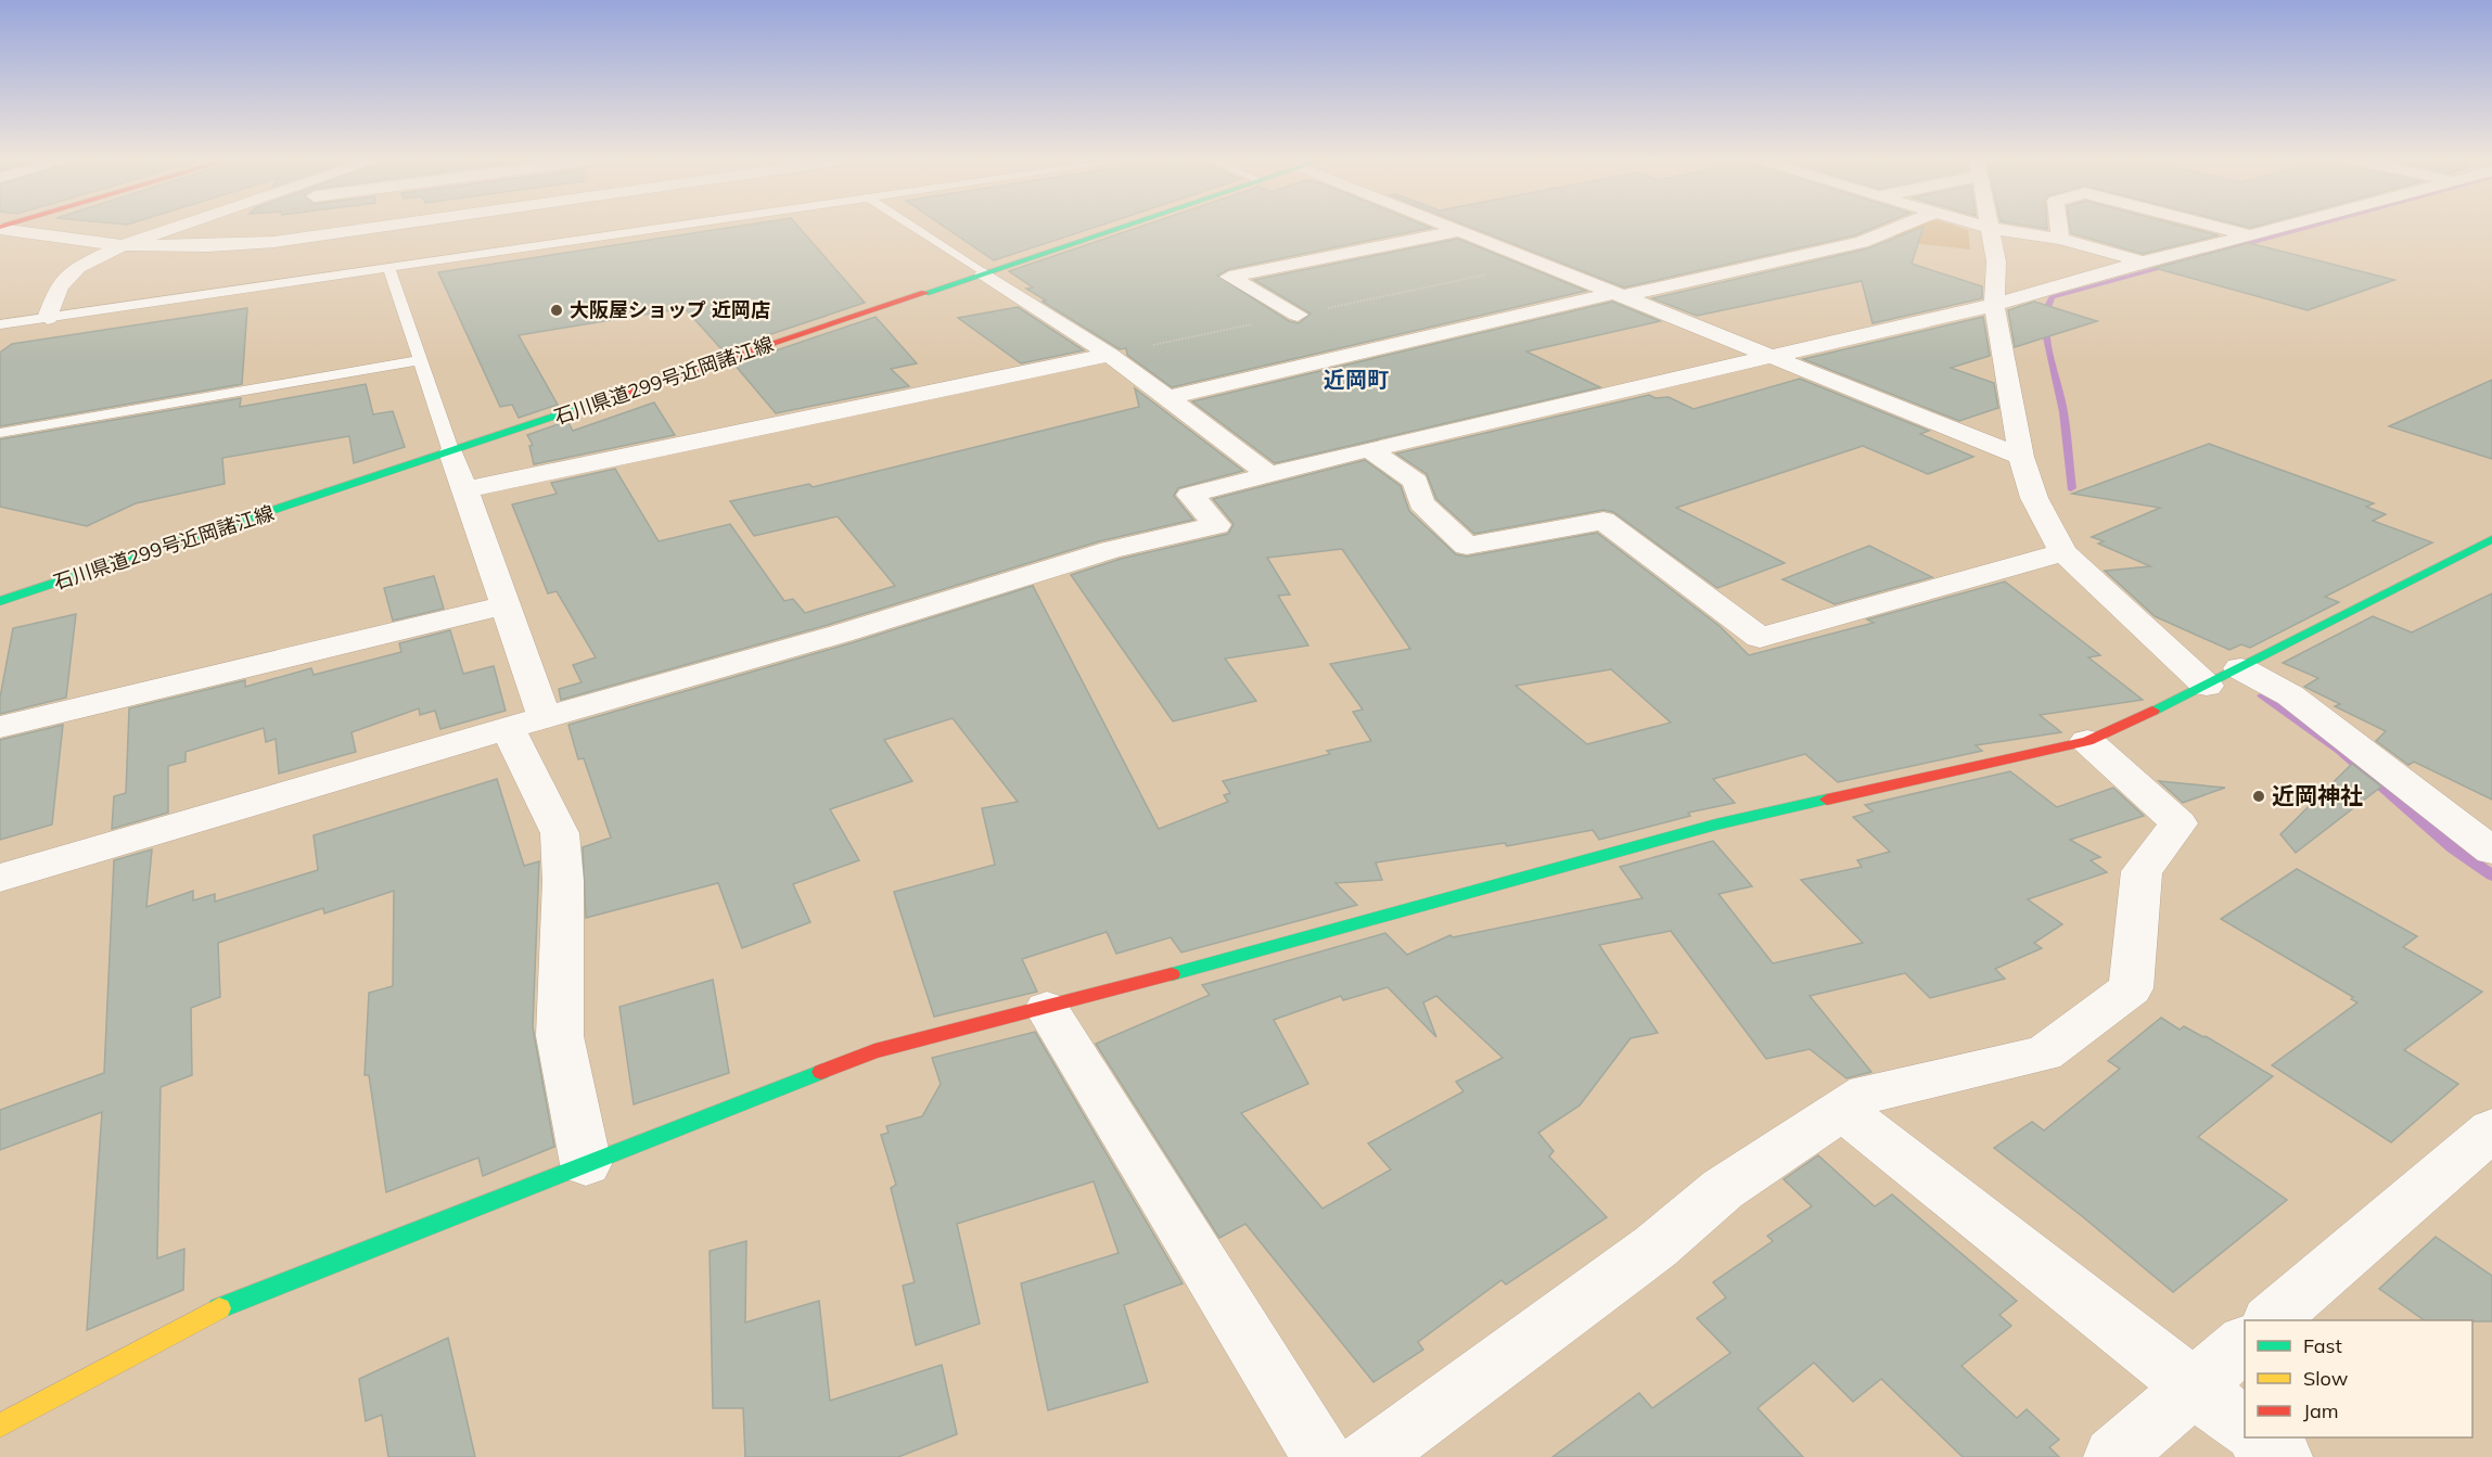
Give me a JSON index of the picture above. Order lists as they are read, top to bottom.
{
  "streets": {
    "street": ["石川県道299号近岡諸江線"]
  },
  "districts": ["近岡町"],
  "places": ["大阪屋ショップ 近岡店", "近岡神社"],
  "legend": ["Fast", "Slow", "Jam"]
}
